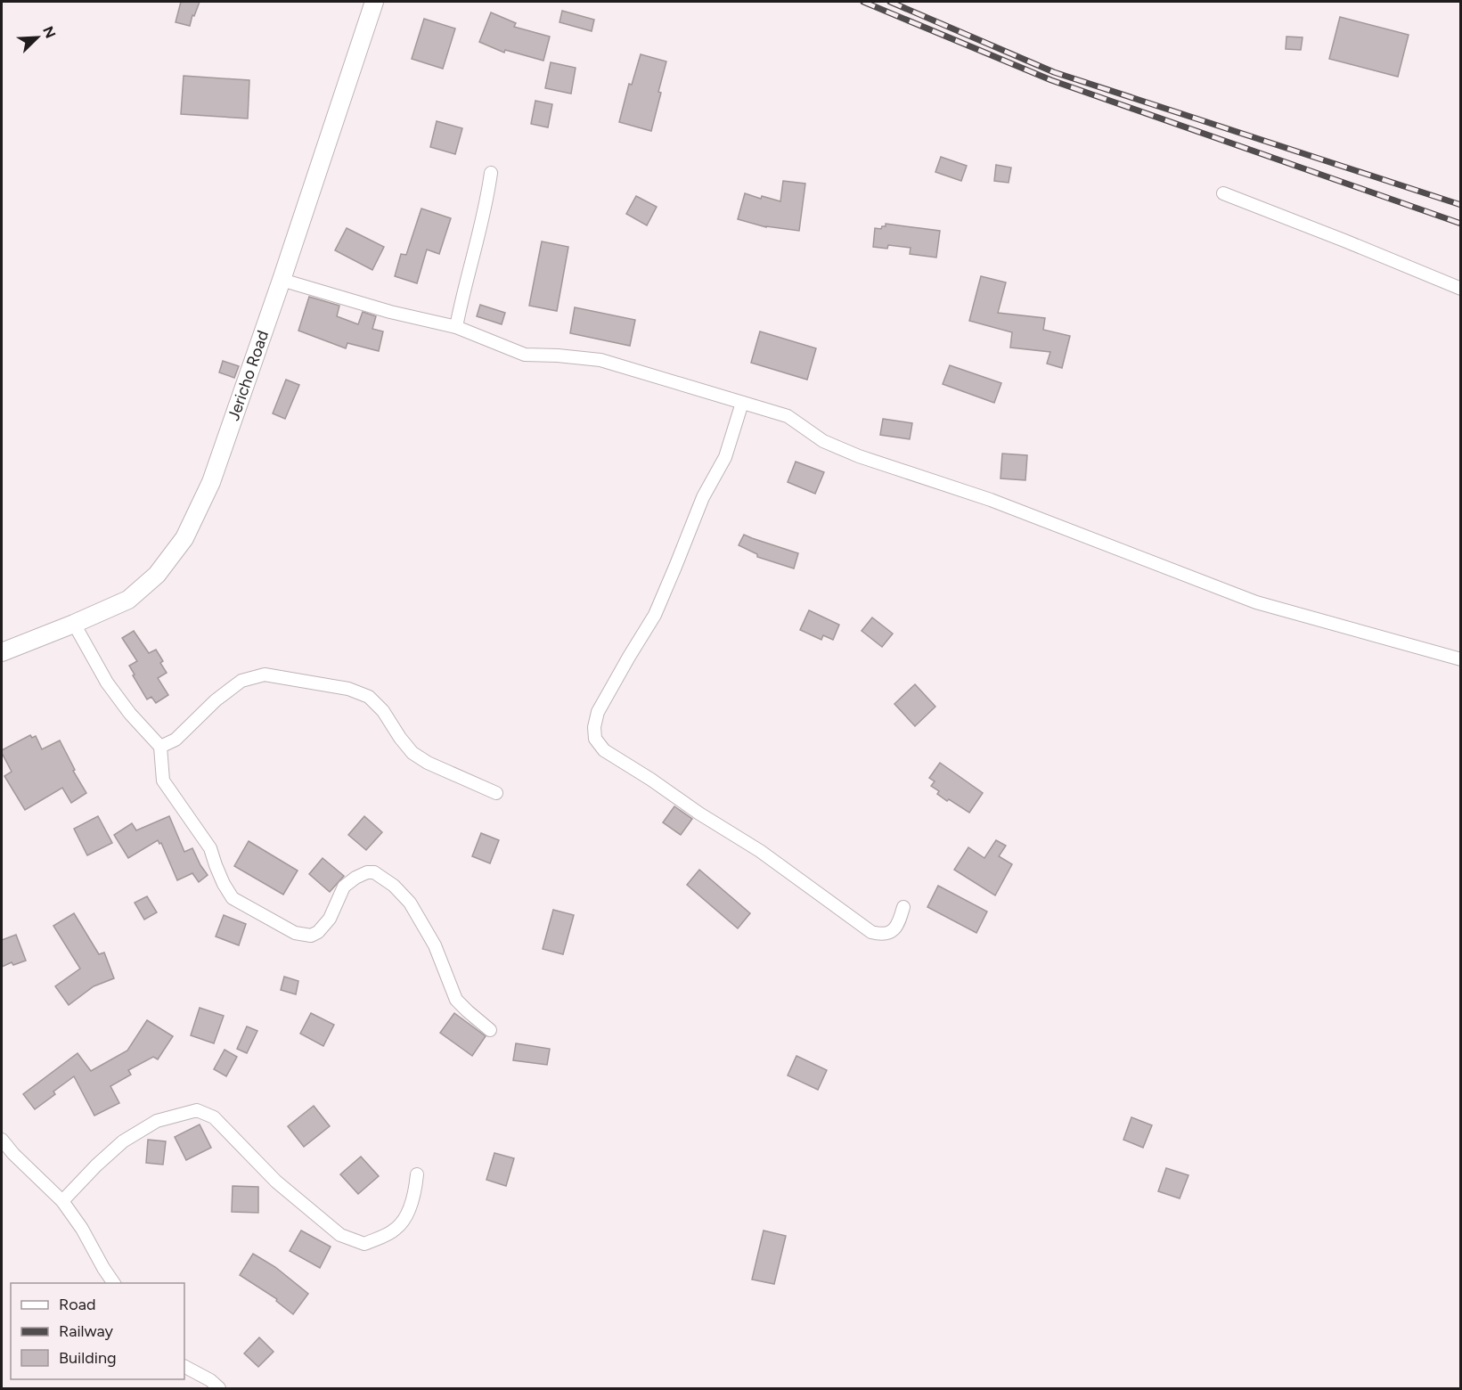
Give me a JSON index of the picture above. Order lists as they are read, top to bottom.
{
  "streets": {
    "street": ["Jericho Road"]
  },
  "legend": ["Road", "Railway", "Building"],
  "north": "top right"
}
